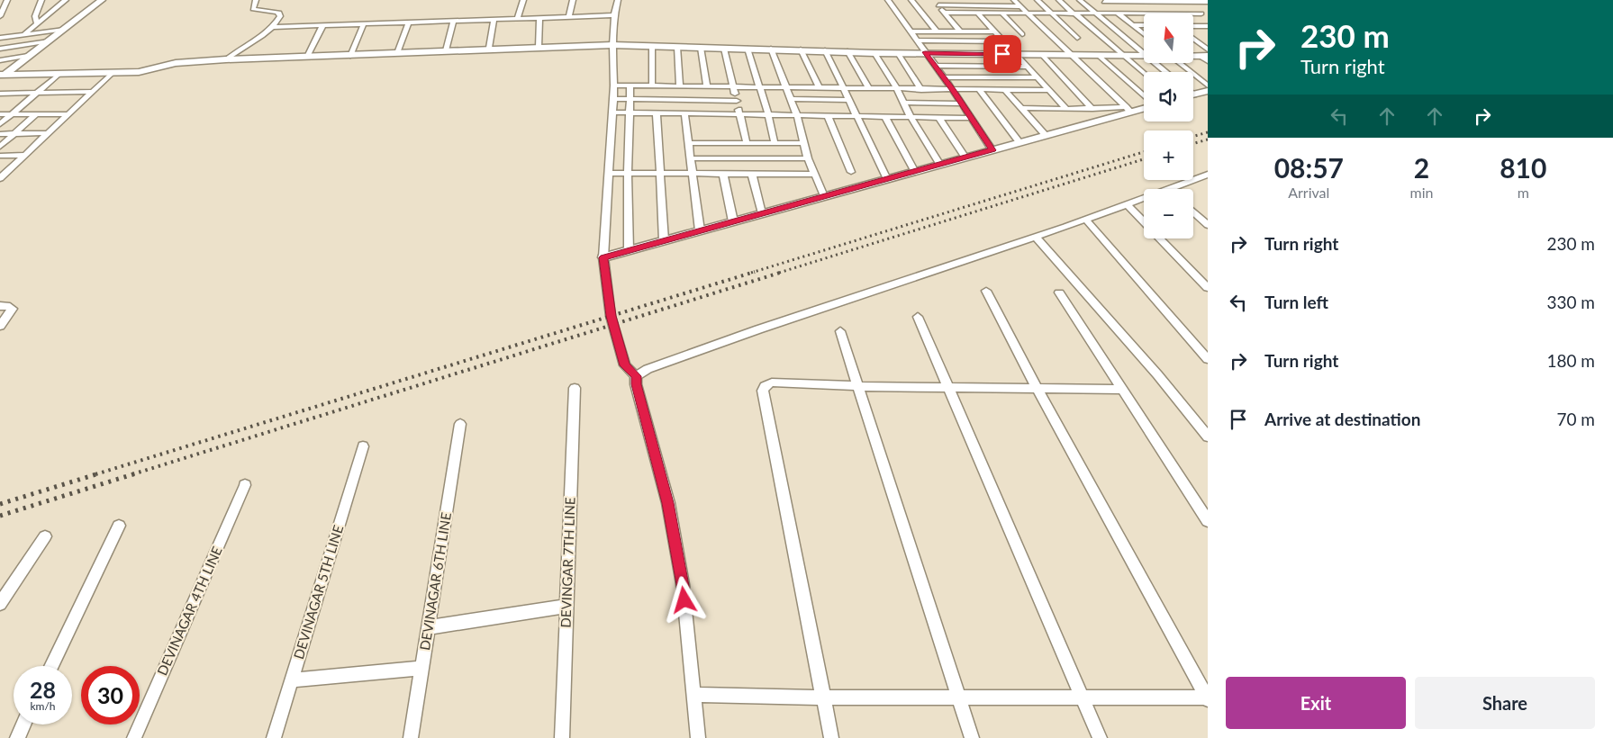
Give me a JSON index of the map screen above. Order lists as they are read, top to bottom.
{
  "streets": {
    "street": [
      "DEVINGAR 7TH LINE",
      "DEVINAGAR 6TH LINE",
      "DEVINAGAR 5TH LINE",
      "DEVINAGAR 4TH LINE"
    ]
  },
  "north": "top",
  "page": {
    "turn": ["230 m", "Turn right"],
    "map_buttons": ["+", "−"],
    "eta": [
      "08:57",
      "Arrival",
      "2",
      "min",
      "810",
      "m"
    ],
    "list": [
      {
        "name": "Turn right",
        "value": "230 m"
      },
      {
        "name": "Turn left",
        "value": "330 m"
      },
      {
        "name": "Turn right",
        "value": "180 m"
      },
      {
        "name": "Arrive at destination",
        "value": "70 m"
      }
    ],
    "speed": "28 km/h",
    "limit": "30",
    "buttons": ["Exit", "Share"]
  }
}
